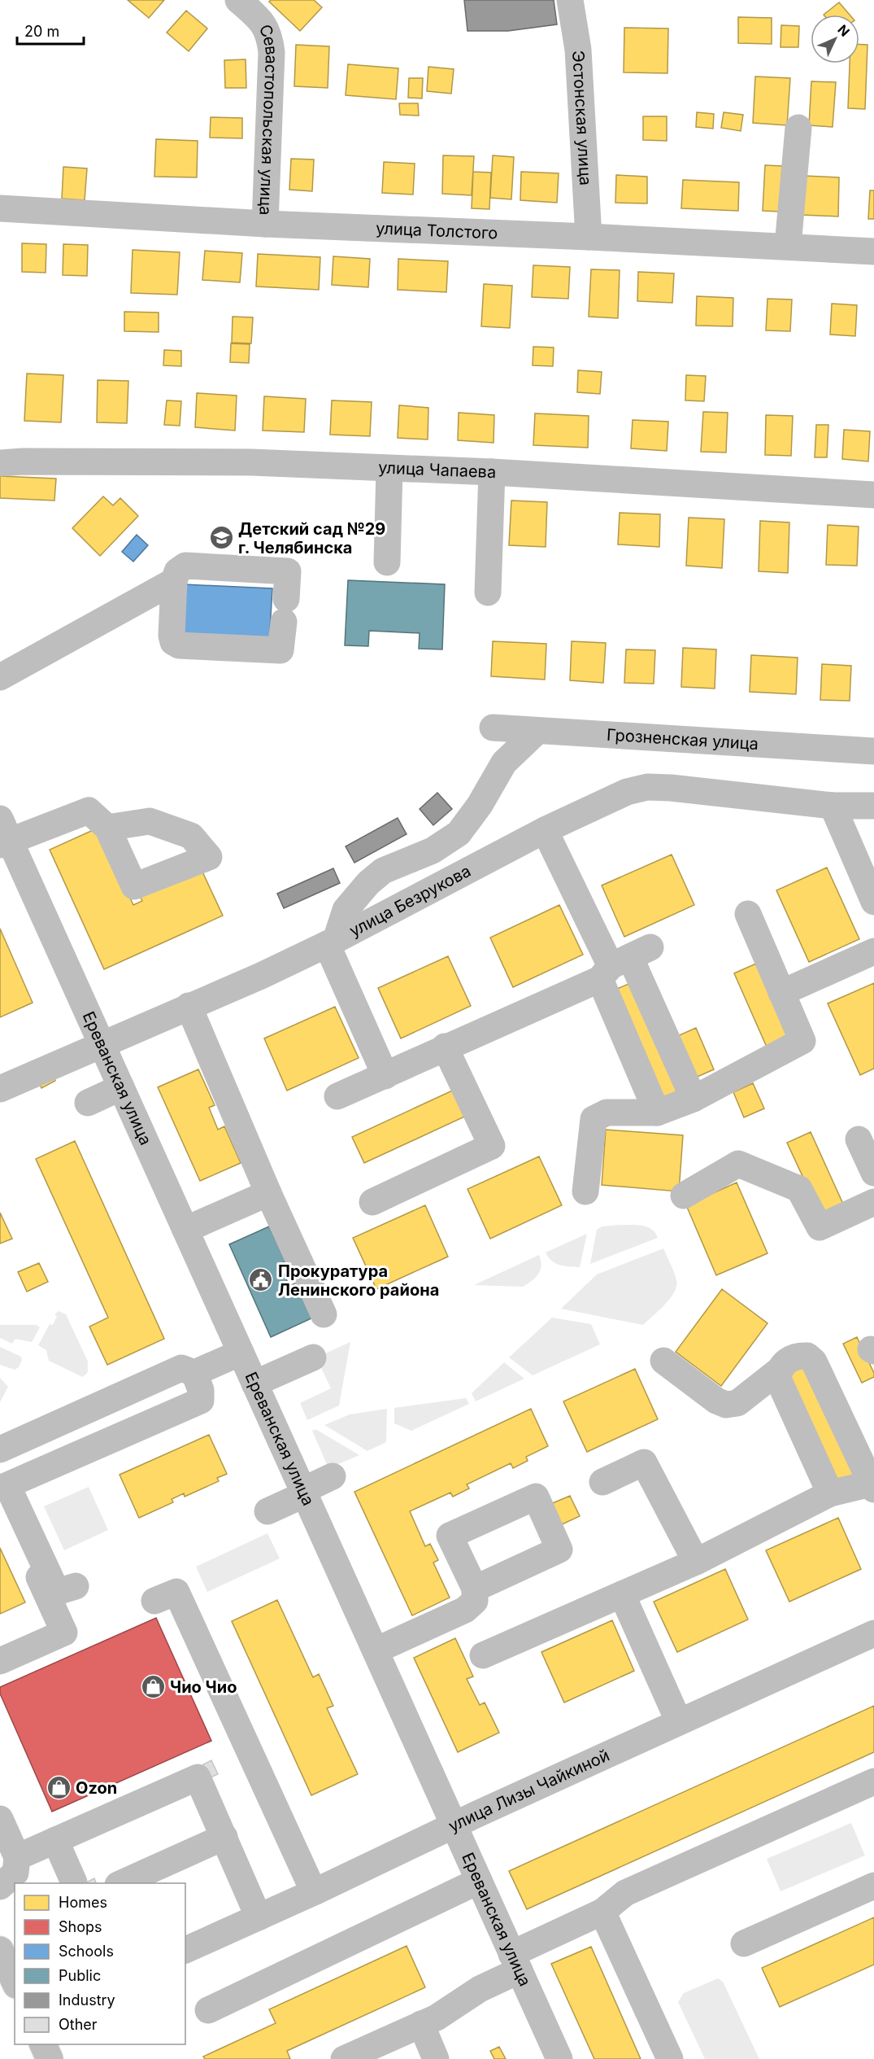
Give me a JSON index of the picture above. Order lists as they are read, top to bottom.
{
  "streets": {
    "street": [
      "Эстонская улица",
      "Севастопольская улица",
      "улица Толстого",
      "улица Чапаева",
      "Грозненская улица",
      "улица Безрукова",
      "Ереванская улица",
      "улица Лизы Чайкиной"
    ]
  },
  "crossings": [
    ["Эстонская улица", "улица Толстого"],
    ["Севастопольская улица", "улица Толстого"],
    ["улица Безрукова", "Ереванская улица"],
    ["Ереванская улица", "улица Лизы Чайкиной"]
  ],
  "places": {
    "school or university": ["Детский сад №29 г. Челябинска"],
    "public building": ["Прокуратура Ленинского района"],
    "shop": ["Чио Чио", "Ozon"]
  },
  "legend": [
    "Homes",
    "Shops",
    "Schools",
    "Public",
    "Industry",
    "Other"
  ],
  "scale_bar": "20 m",
  "north": "top right"
}
